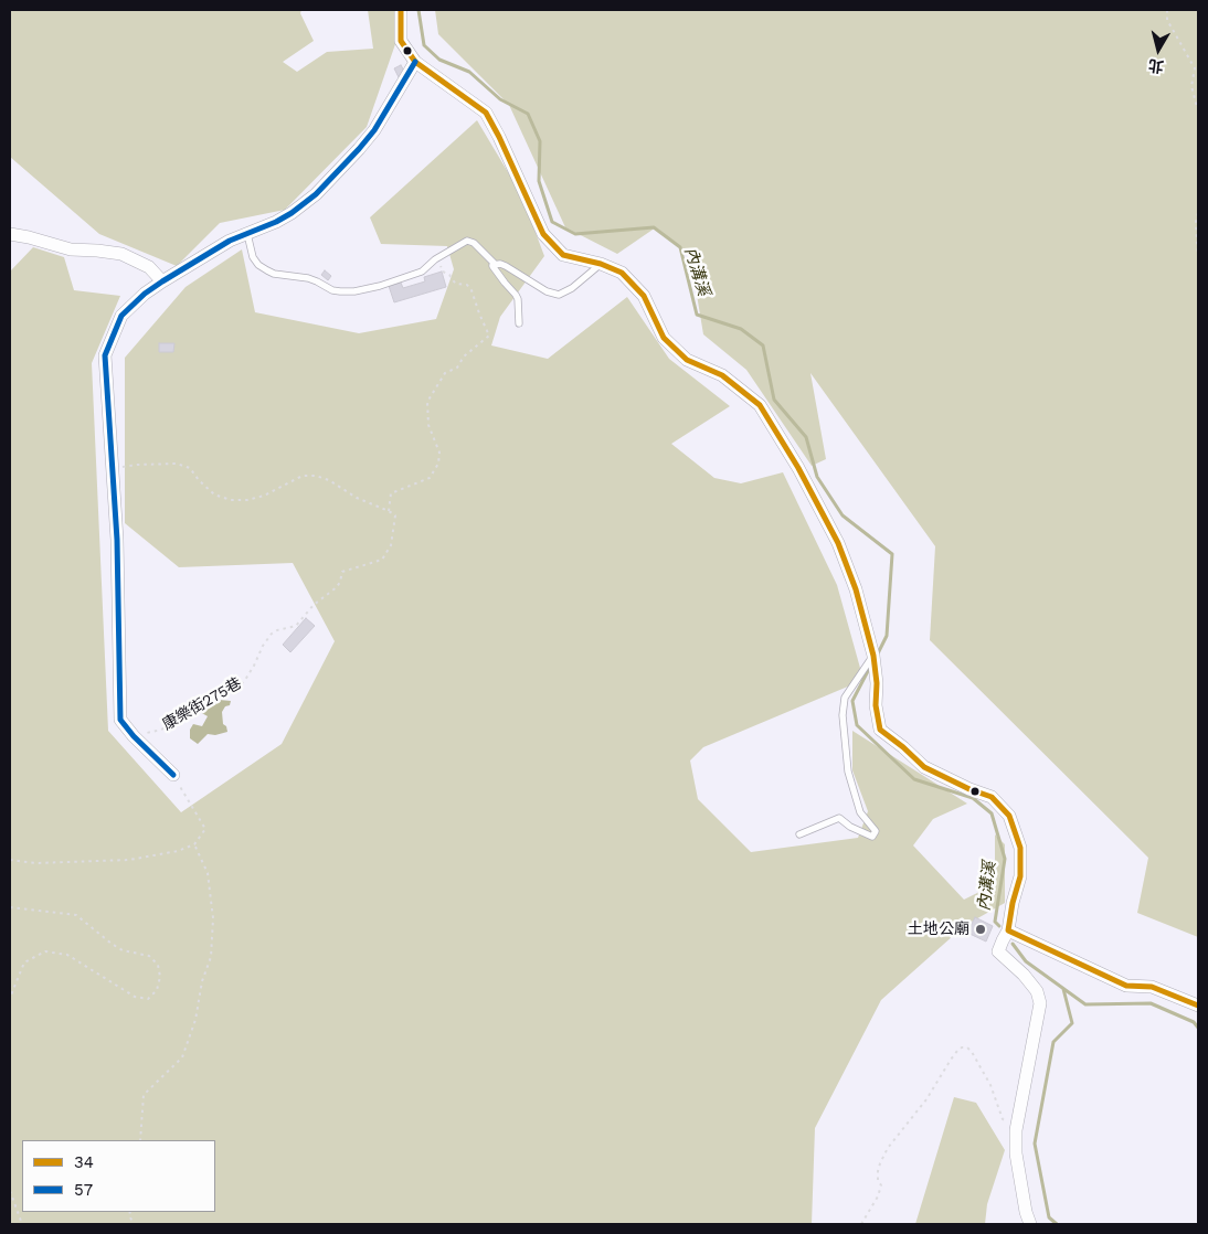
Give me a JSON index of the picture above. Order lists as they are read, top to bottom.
{
  "streets": {
    "path": ["康樂街275巷"]
  },
  "water": ["內溝溪"],
  "places": ["土地公廟"],
  "lines": ["transit line 34", "transit line 57"],
  "legend": ["34", "57"],
  "north": "bottom"
}
